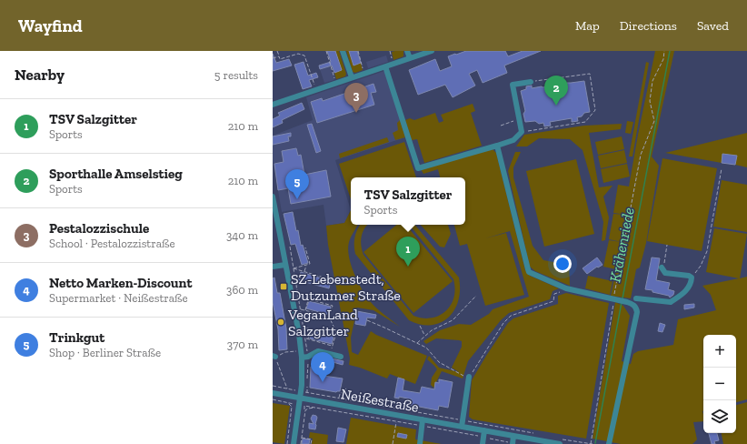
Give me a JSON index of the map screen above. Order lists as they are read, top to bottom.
{
  "streets": {
    "street": ["Neißestraße"]
  },
  "water": ["Krähenriede"],
  "places": {
    "transit": ["SZ-Lebenstedt, Dutzumer Straße"],
    "other": ["VeganLand Salzgitter"]
  },
  "page": {
    "header": "Wayfind",
    "nav": ["Map", "Directions", "Saved"],
    "heading": ["Nearby", "5 results"],
    "pins": [
      "2",
      "3",
      "5",
      "1",
      "4"
    ],
    "list": [
      {
        "mark": "1",
        "name": "TSV Salzgitter",
        "note": "Sports",
        "value": "210 m"
      },
      {
        "mark": "2",
        "name": "Sporthalle Amselstieg",
        "note": "Sports",
        "value": "210 m"
      },
      {
        "mark": "3",
        "name": "Pestalozzischule",
        "note": "School · Pestalozzistraße",
        "value": "340 m"
      },
      {
        "mark": "4",
        "name": "Netto Marken-Discount",
        "note": "Supermarket · Neißestraße",
        "value": "360 m"
      },
      {
        "mark": "5",
        "name": "Trinkgut",
        "note": "Shop · Berliner Straße",
        "value": "370 m"
      }
    ],
    "popup": ["TSV Salzgitter", "Sports"],
    "map_buttons": ["+", "−"]
  }
}
